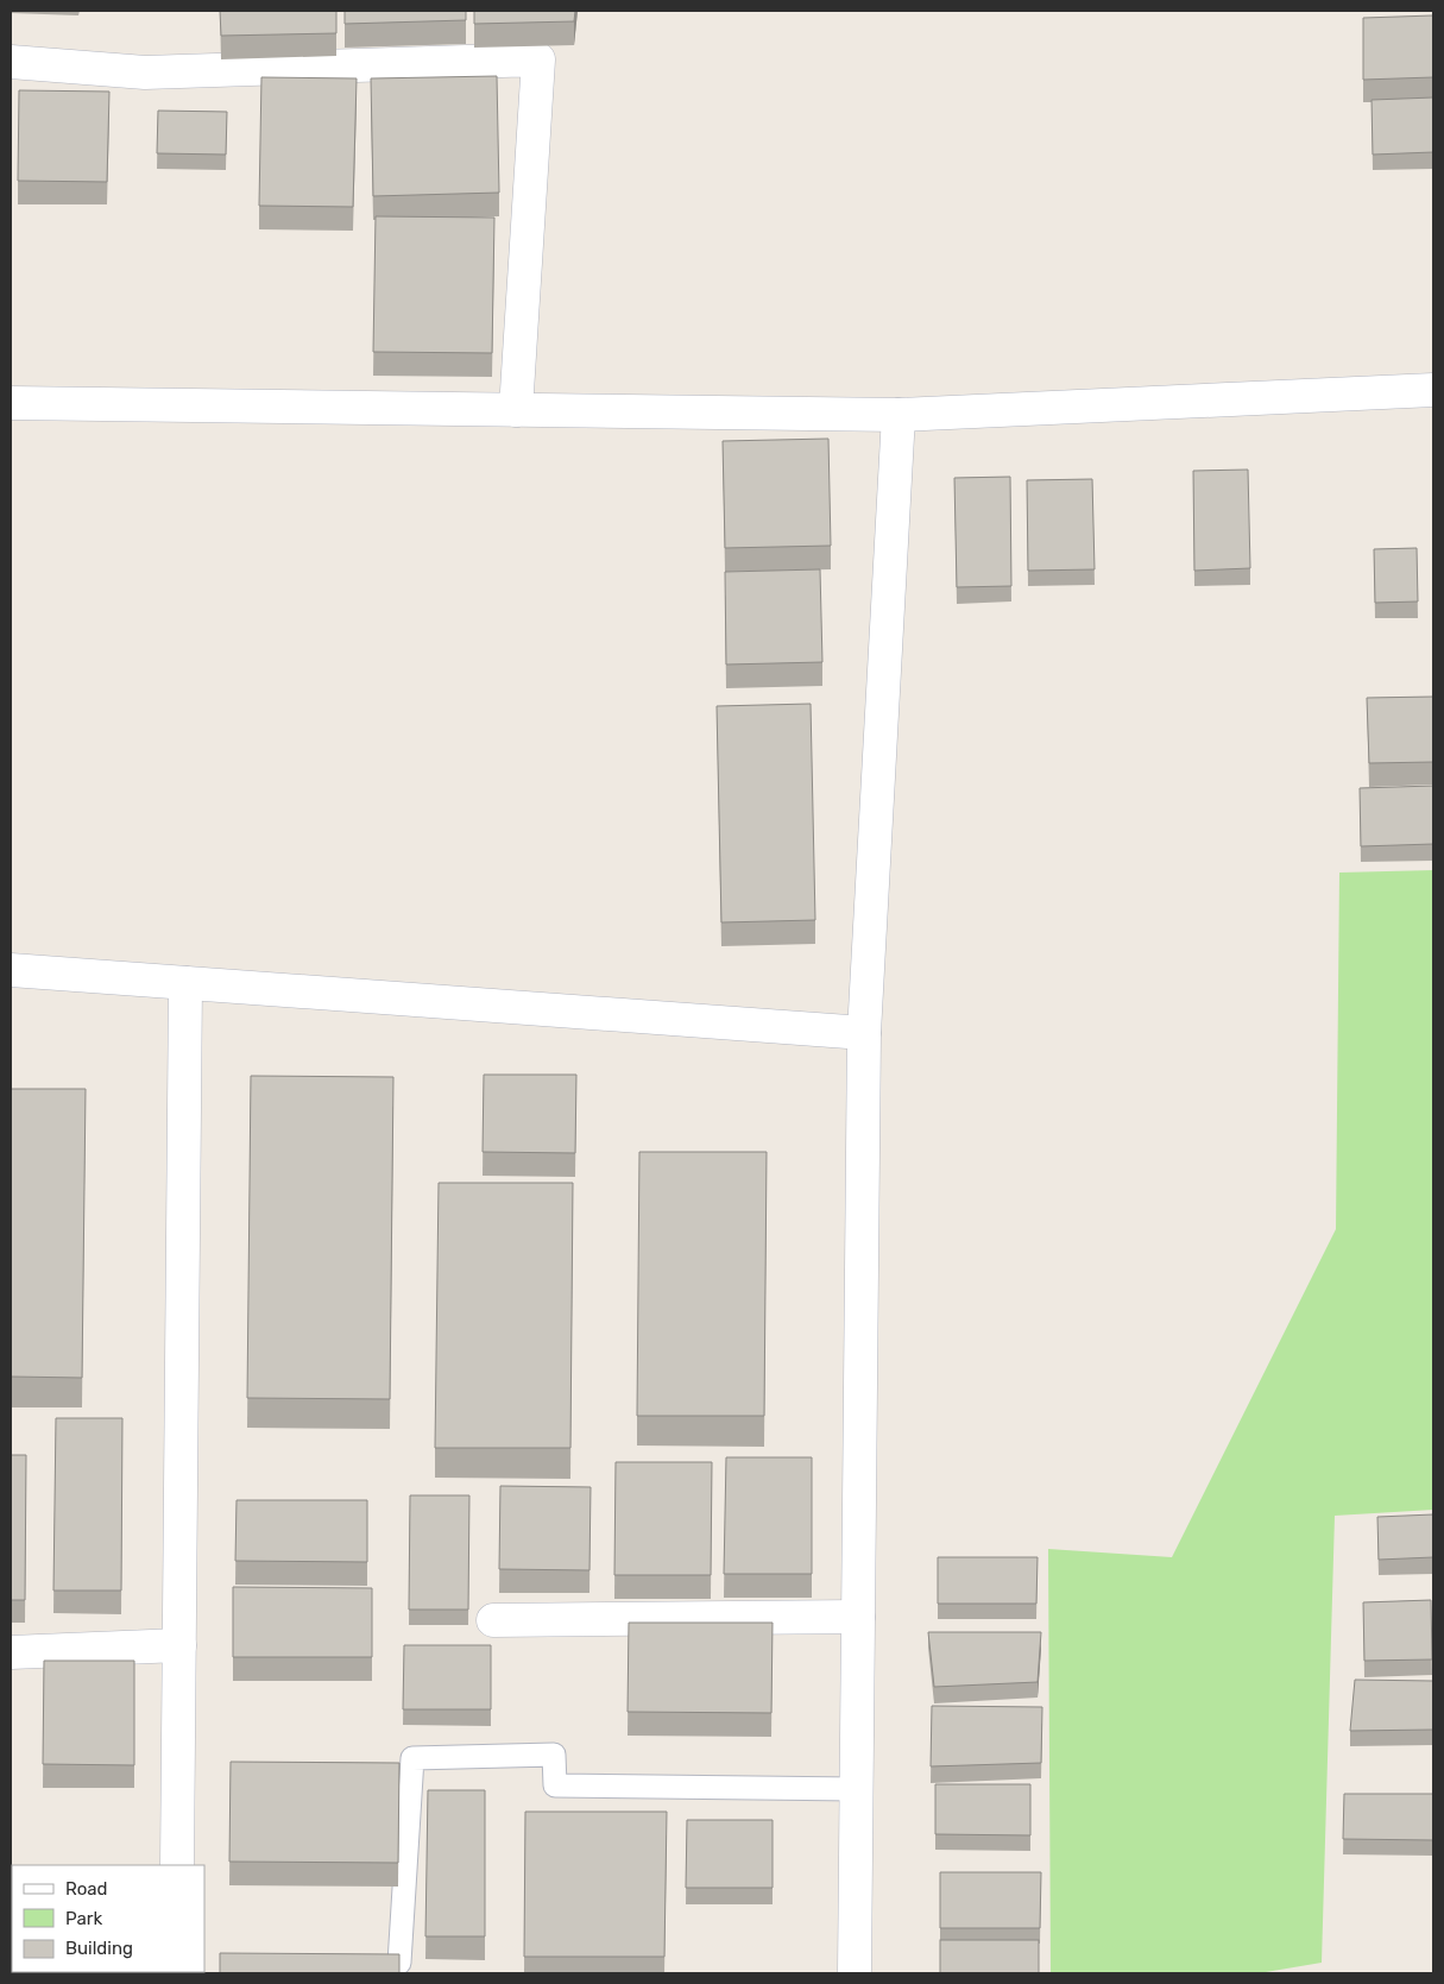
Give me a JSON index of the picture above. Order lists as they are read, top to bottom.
{
  "legend": ["Road", "Park", "Building"]
}
